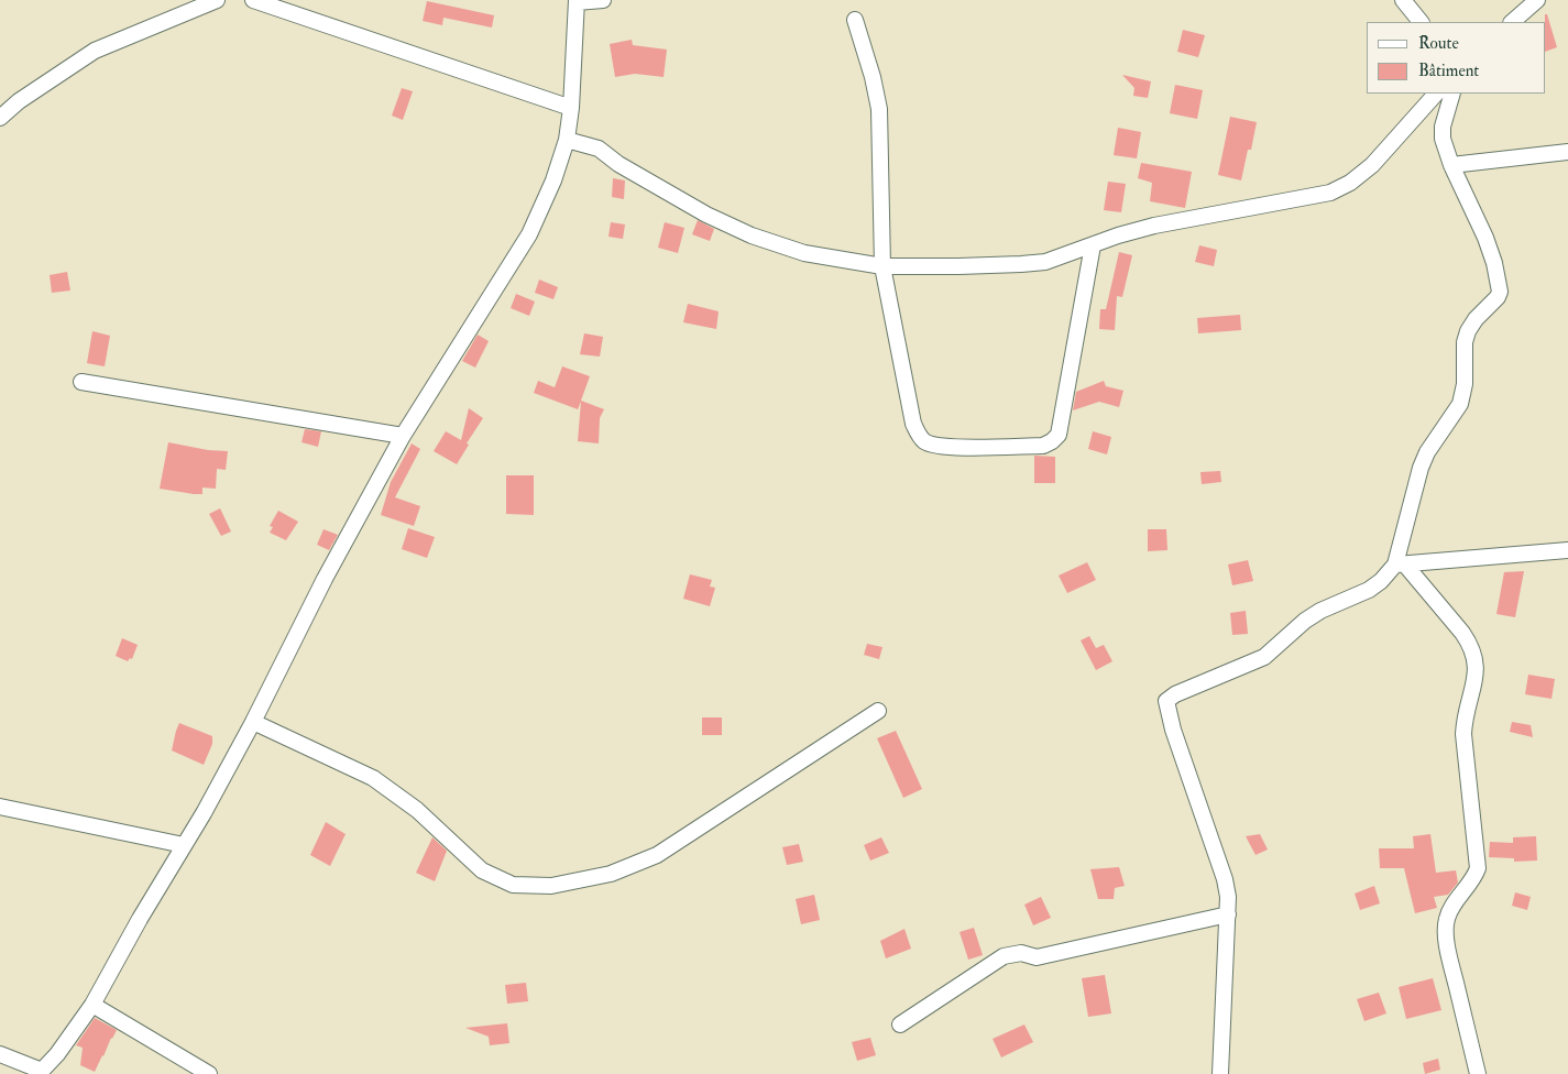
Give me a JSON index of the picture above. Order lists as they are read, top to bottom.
{
  "legend": ["Route", "Bâtiment"]
}
